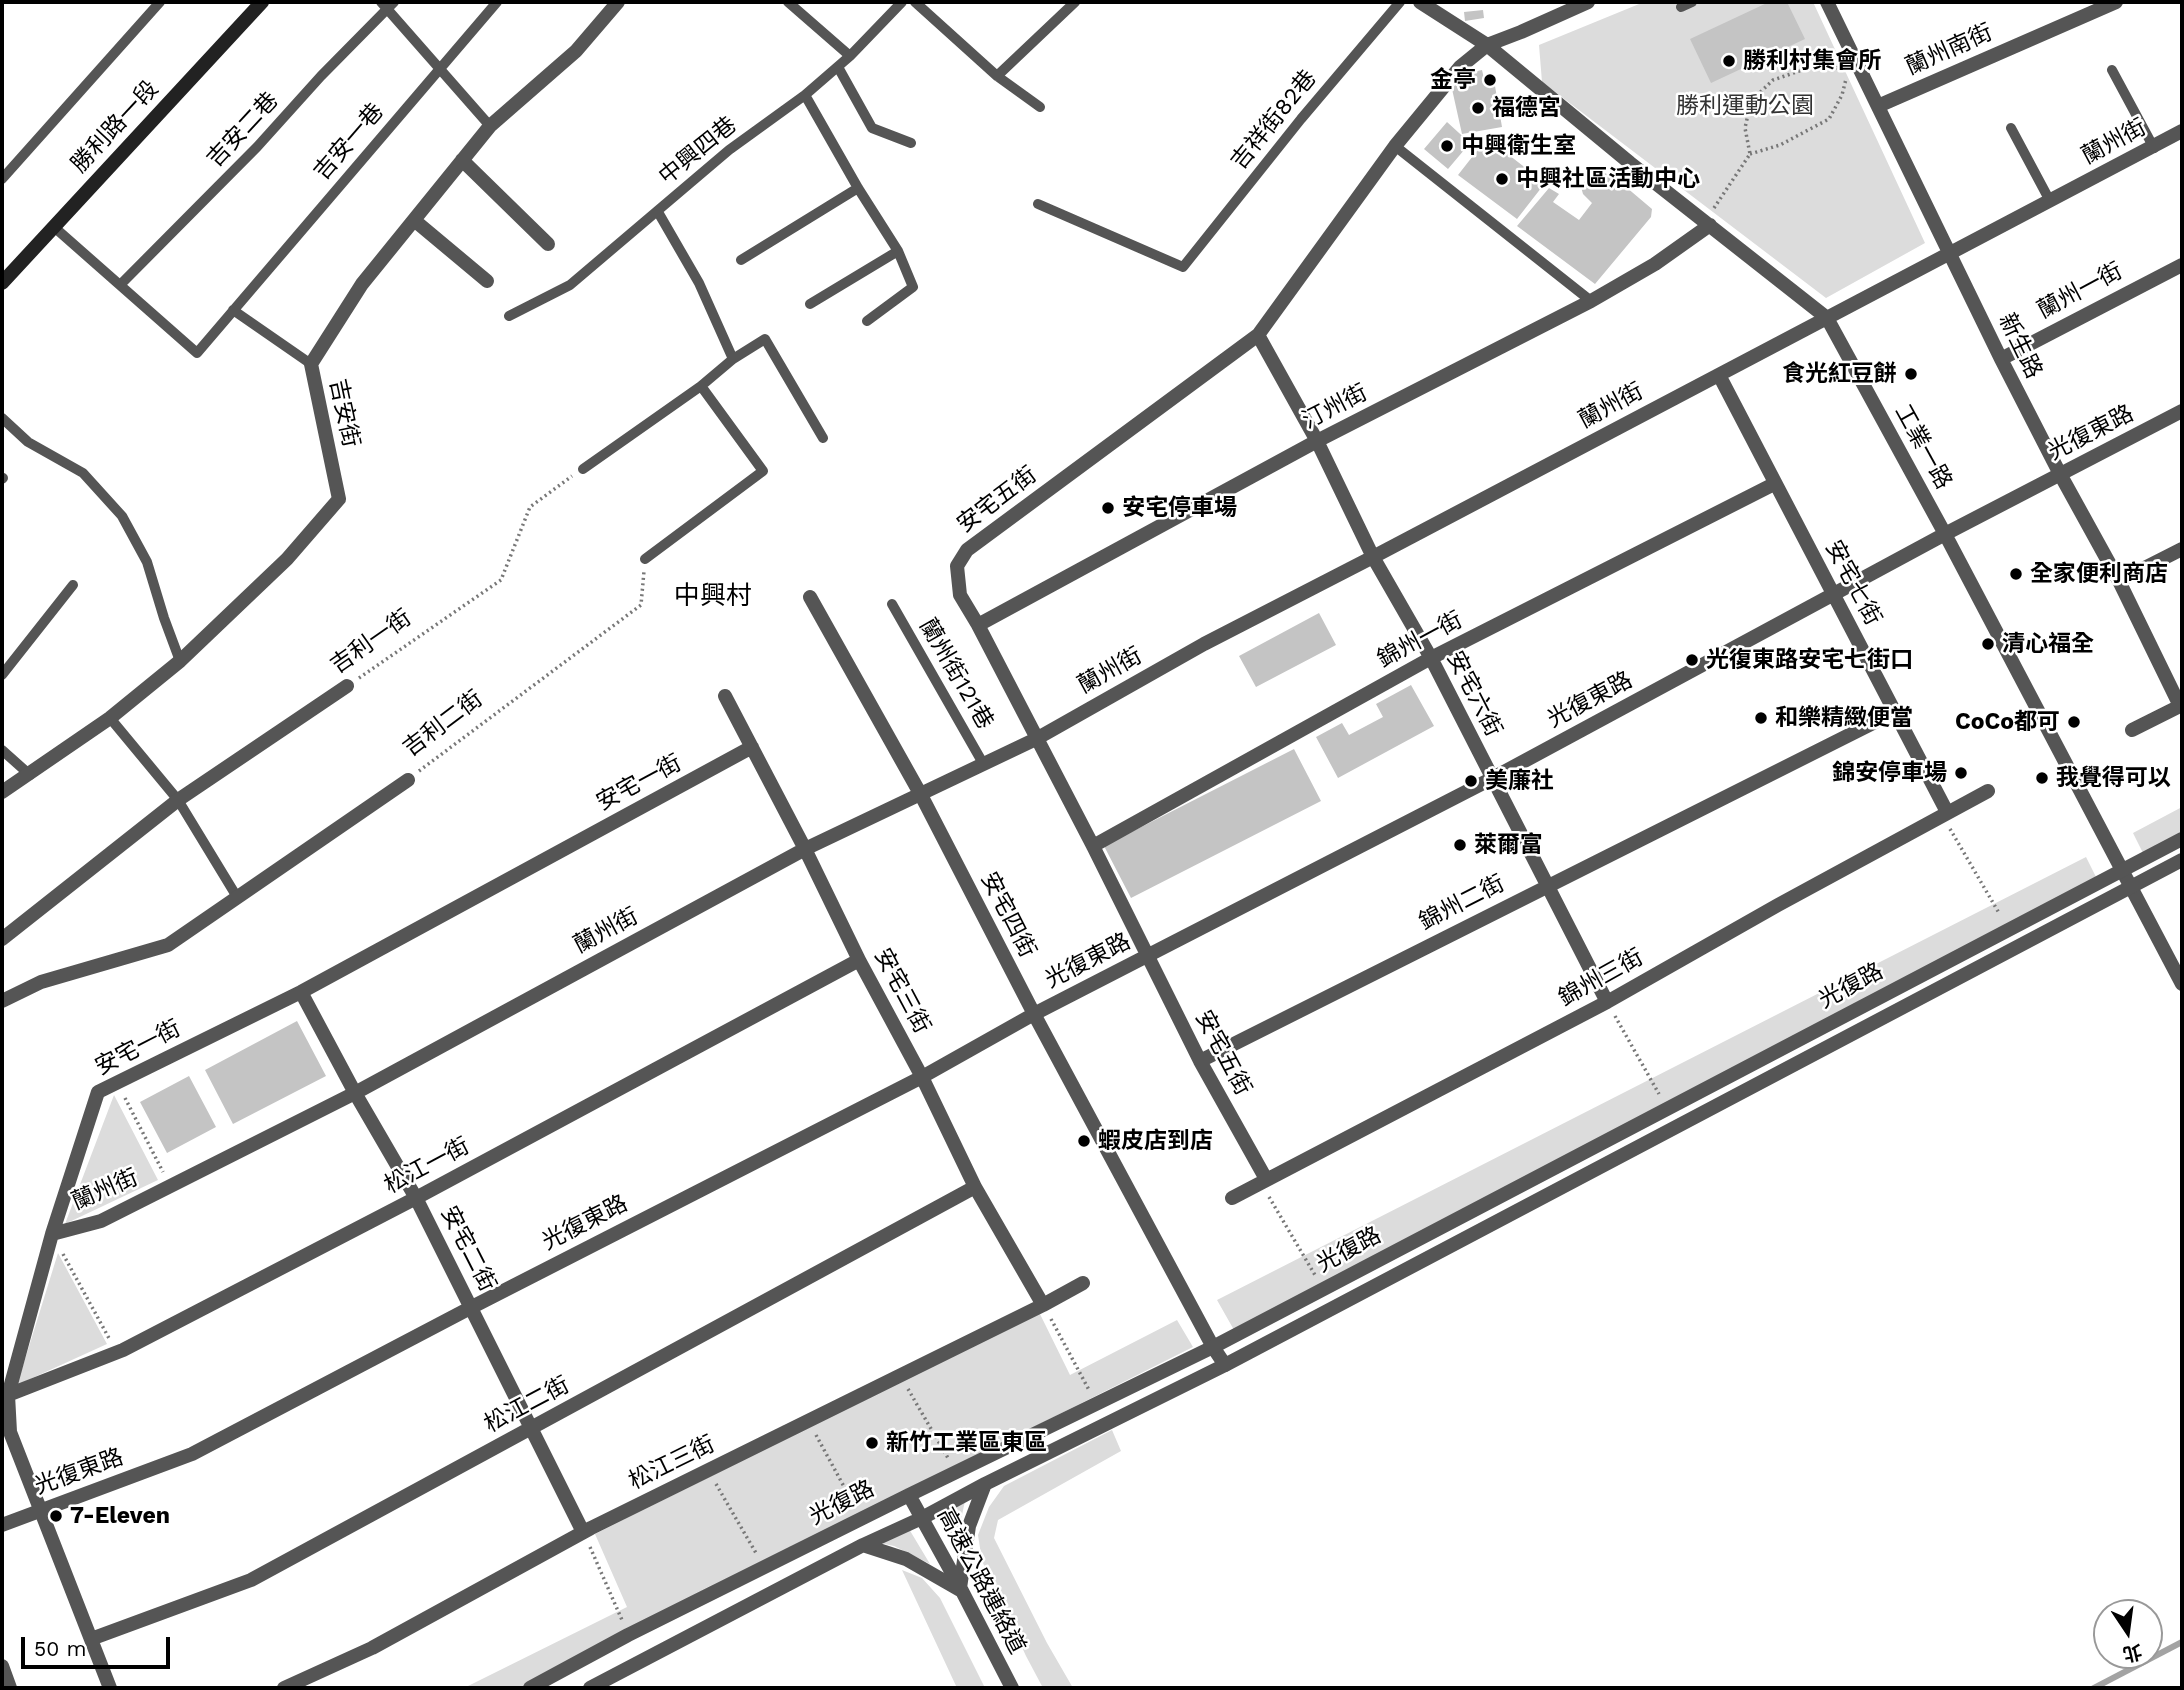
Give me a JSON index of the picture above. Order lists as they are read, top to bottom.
{
  "streets": {
    "main road": ["勝利路一段"],
    "street": [
      "蘭州南街",
      "蘭州街",
      "蘭州一街",
      "新生路",
      "汀州街",
      "吉安街",
      "光復東路",
      "工業一路",
      "安宅五街",
      "安宅七街",
      "錦州一街",
      "吉利一街",
      "安宅六街",
      "吉利二街",
      "安宅一街",
      "錦州二街",
      "安宅四街",
      "錦州三街",
      "光復路",
      "安宅三街",
      "松江一街",
      "安宅二街",
      "松江二街",
      "松江三街",
      "高速公路連絡道"
    ],
    "lane": [
      "吉祥街82巷",
      "吉安二巷",
      "吉安一巷",
      "中興四巷",
      "蘭州街121巷"
    ]
  },
  "crossings": [
    ["蘭州南街", "新生路"],
    ["吉安二巷", "吉安一巷"],
    ["蘭州街", "新生路"],
    ["蘭州街", "工業一路"],
    ["蘭州街", "安宅五街"],
    ["蘭州街", "安宅七街"],
    ["蘭州街", "蘭州街121巷"],
    ["蘭州街", "安宅六街"],
    ["蘭州街", "安宅一街"],
    ["蘭州街", "安宅四街"],
    ["蘭州街", "安宅三街"],
    ["蘭州街", "安宅二街"],
    ["蘭州一街", "新生路"],
    ["新生路", "光復東路"],
    ["汀州街", "工業一路"],
    ["汀州街", "安宅五街"],
    ["汀州街", "安宅六街"],
    ["光復東路", "工業一路"],
    ["光復東路", "安宅五街"],
    ["光復東路", "安宅七街"],
    ["光復東路", "安宅六街"],
    ["光復東路", "安宅一街"],
    ["光復東路", "安宅四街"],
    ["光復東路", "安宅三街"],
    ["光復東路", "安宅二街"],
    ["工業一路", "安宅五街"],
    ["工業一路", "光復路"],
    ["安宅五街", "錦州一街"],
    ["安宅五街", "安宅六街"],
    ["安宅五街", "錦州二街"],
    ["安宅五街", "錦州三街"],
    ["安宅七街", "錦州一街"],
    ["安宅七街", "錦州二街"],
    ["安宅七街", "錦州三街"],
    ["錦州一街", "安宅六街"],
    ["安宅六街", "錦州二街"],
    ["安宅六街", "錦州三街"],
    ["安宅一街", "安宅三街"],
    ["安宅一街", "松江一街"],
    ["安宅一街", "安宅二街"],
    ["安宅一街", "松江二街"],
    ["安宅四街", "光復路"],
    ["光復路", "高速公路連絡道"],
    ["安宅三街", "松江一街"],
    ["安宅三街", "松江二街"],
    ["安宅三街", "松江三街"],
    ["松江一街", "安宅二街"],
    ["安宅二街", "松江二街"],
    ["安宅二街", "松江三街"]
  ],
  "districts": ["中興村"],
  "parks": ["勝利運動公園"],
  "places": [
    "勝利村集會所",
    "金亭",
    "福德宮",
    "中興衛生室",
    "中興社區活動中心",
    "食光紅豆餅",
    "安宅停車場",
    "全家便利商店",
    "清心福全",
    "光復東路安宅七街口",
    "和樂精緻便當",
    "CoCo都可",
    "錦安停車場",
    "我覺得可以",
    "美廉社",
    "萊爾富",
    "蝦皮店到店",
    "新竹工業區東區",
    "7-Eleven"
  ],
  "scale_bar": "50 m",
  "north": "bottom"
}
